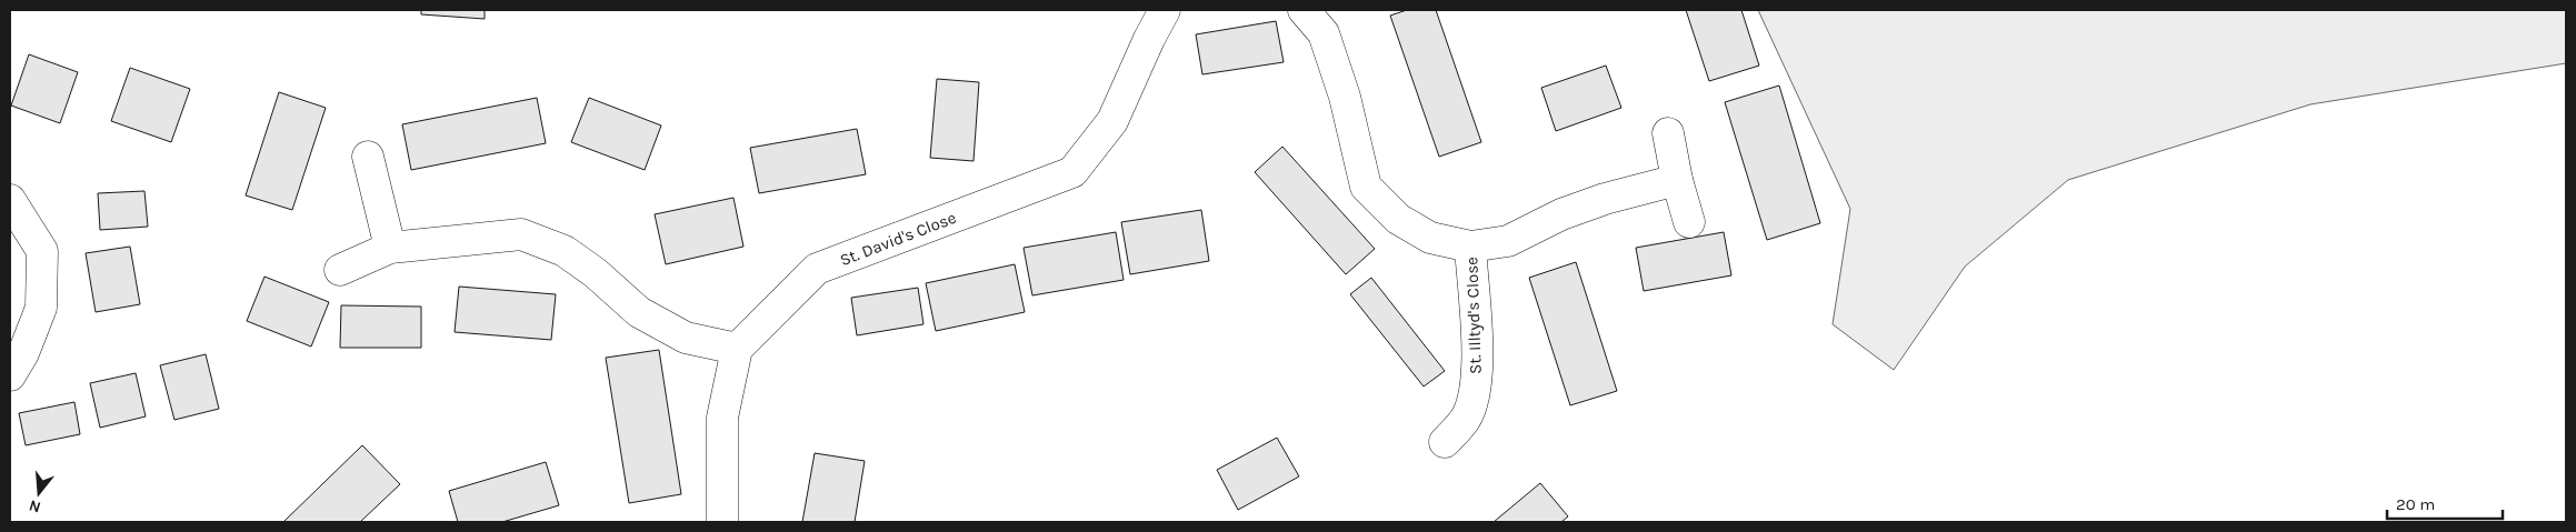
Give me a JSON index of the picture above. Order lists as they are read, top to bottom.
{
  "streets": {
    "street": ["St. David's Close", "St. Illtyd's Close"]
  },
  "scale_bar": "20 m",
  "north": "bottom"
}
